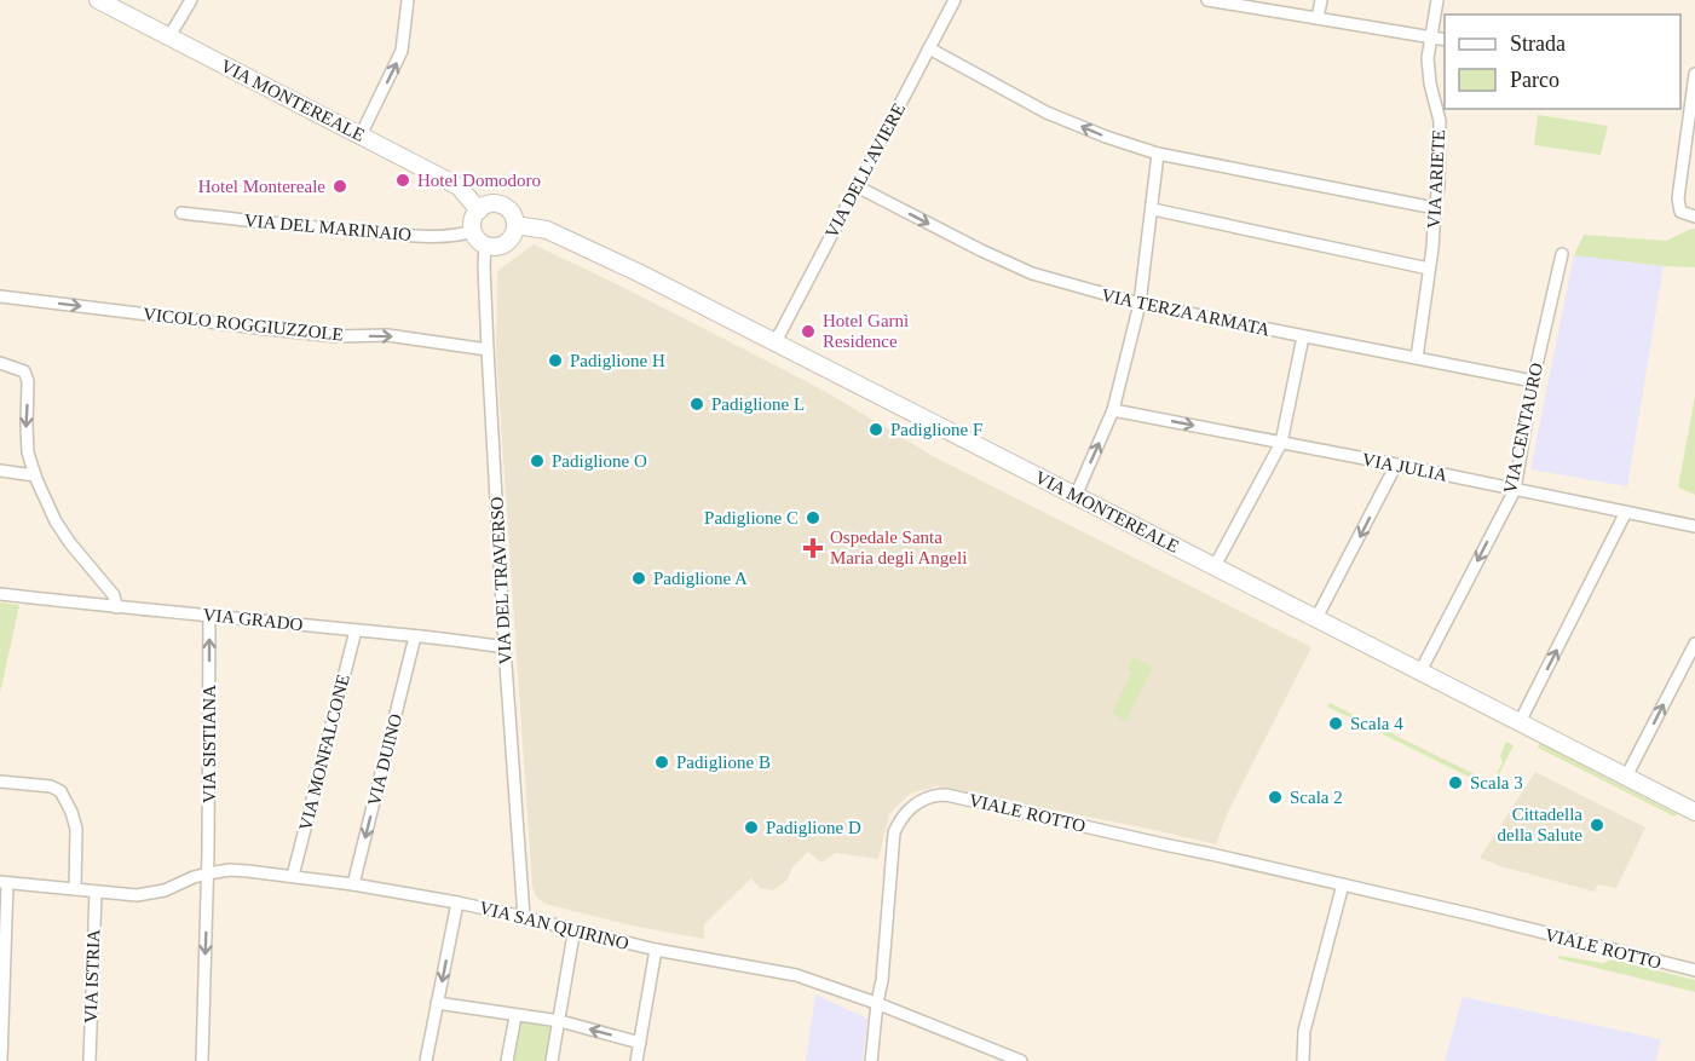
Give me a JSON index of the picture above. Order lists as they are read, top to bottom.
{
  "streets": {
    "main road": ["VIA MONTEREALE"],
    "street": [
      "VIA DELL'AVIERE",
      "VIA ARIETE",
      "VIA DEL MARINAIO",
      "VIA TERZA ARMATA",
      "VICOLO ROGGIUZZOLE",
      "VIA CENTAURO",
      "VIA JULIA",
      "VIA DEL TRAVERSO",
      "VIA GRADO",
      "VIA SISTIANA",
      "VIA MONFALCONE",
      "VIA DUINO",
      "VIALE ROTTO",
      "VIA SAN QUIRINO",
      "VIA ISTRIA"
    ]
  },
  "crossings": [
    ["VIA MONTEREALE", "VIA DELL'AVIERE"],
    ["VIA MONTEREALE", "VIA DEL MARINAIO"],
    ["VIA MONTEREALE", "VIA CENTAURO"],
    ["VIA MONTEREALE", "VIA DEL TRAVERSO"],
    ["VIA DELL'AVIERE", "VIA TERZA ARMATA"],
    ["VIA ARIETE", "VIA TERZA ARMATA"],
    ["VIA DEL MARINAIO", "VIA DEL TRAVERSO"],
    ["VIA TERZA ARMATA", "VIA CENTAURO"],
    ["VICOLO ROGGIUZZOLE", "VIA DEL TRAVERSO"],
    ["VIA CENTAURO", "VIA JULIA"],
    ["VIA DEL TRAVERSO", "VIA GRADO"],
    ["VIA DEL TRAVERSO", "VIA SAN QUIRINO"],
    ["VIA GRADO", "VIA SISTIANA"],
    ["VIA GRADO", "VIA MONFALCONE"],
    ["VIA GRADO", "VIA DUINO"],
    ["VIA SISTIANA", "VIA SAN QUIRINO"],
    ["VIA MONFALCONE", "VIA SAN QUIRINO"],
    ["VIA DUINO", "VIA SAN QUIRINO"],
    ["VIALE ROTTO", "VIA SAN QUIRINO"],
    ["VIA SAN QUIRINO", "VIA ISTRIA"]
  ],
  "one_way": [
    "VIA TERZA ARMATA",
    "VICOLO ROGGIUZZOLE",
    "VIA CENTAURO",
    "VIA DUINO"
  ],
  "places": {
    "other": [
      "Hotel Domodoro",
      "Hotel Montereale",
      "Hotel Garnì Residence",
      "Padiglione H",
      "Padiglione L",
      "Padiglione F",
      "Padiglione O",
      "Padiglione C",
      "Padiglione A",
      "Scala 4",
      "Padiglione B",
      "Scala 3",
      "Scala 2",
      "Cittadella della Salute",
      "Padiglione D"
    ],
    "health": ["Ospedale Santa Maria degli Angeli"]
  },
  "legend": ["Strada", "Parco"]
}
